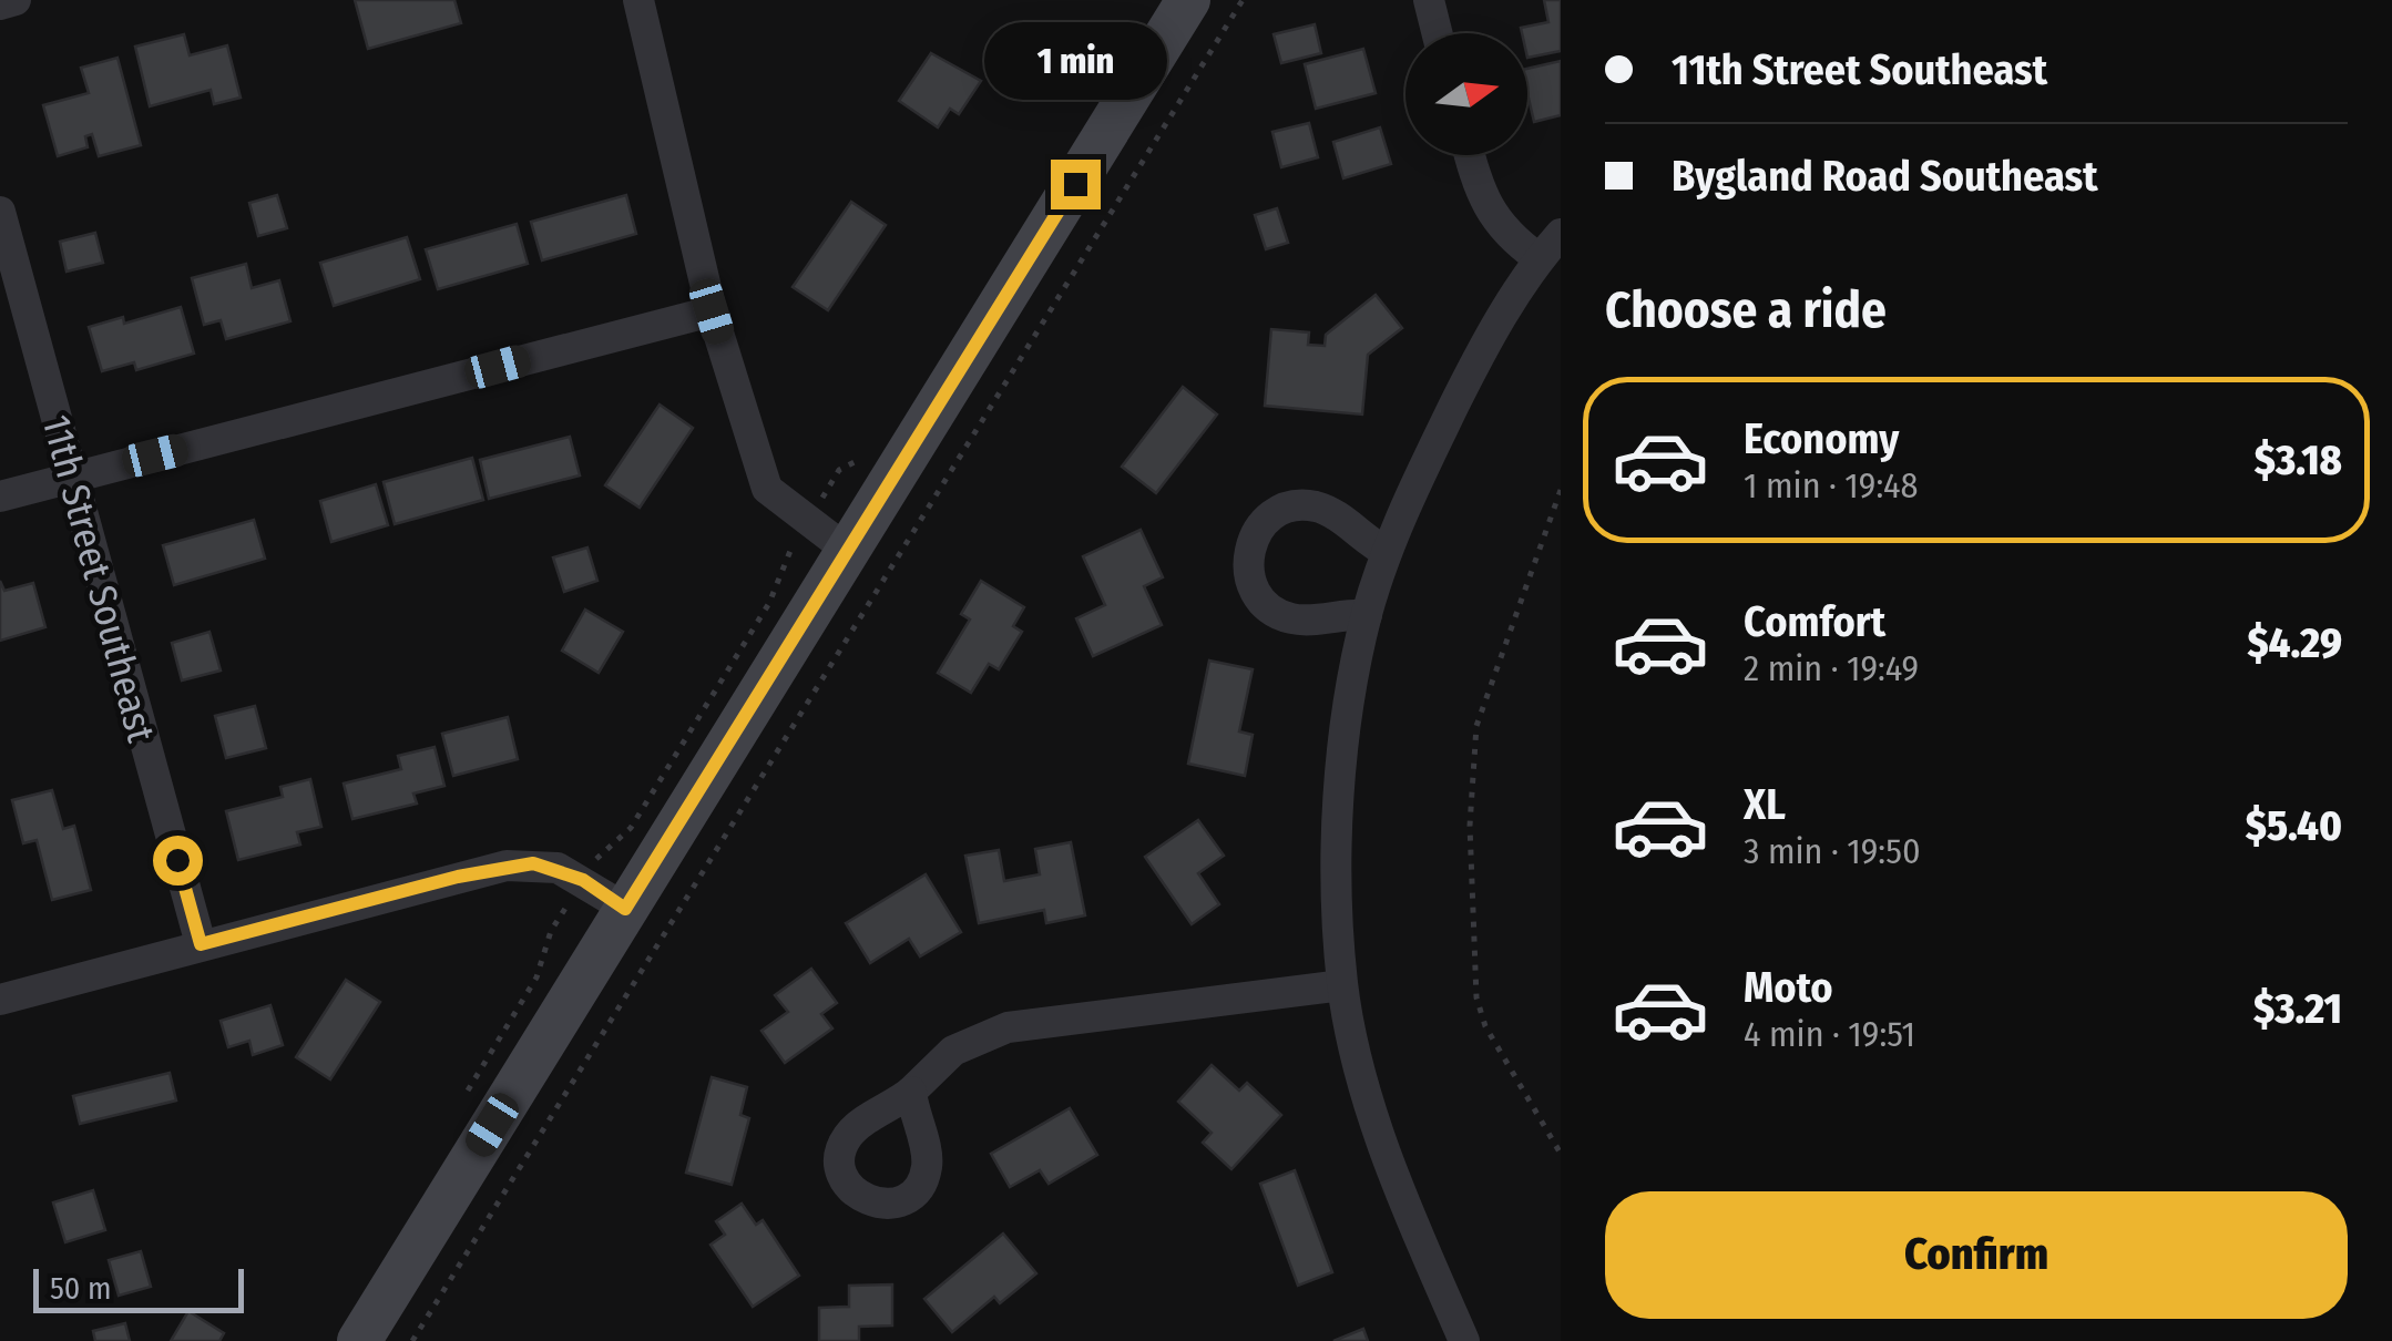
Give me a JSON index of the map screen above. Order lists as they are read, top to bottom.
{
  "streets": {
    "street": ["11th Street Southeast"]
  },
  "scale_bar": "50 m",
  "north": "right",
  "page": {
    "banner": ["11th Street Southeast", "Bygland Road Southeast"],
    "bubble": "1 min",
    "heading": "Choose a ride",
    "list": [
      {
        "name": "Economy",
        "note": "1 min · 19:48",
        "value": "$3.18"
      },
      {
        "name": "Comfort",
        "note": "2 min · 19:49",
        "value": "$4.29"
      },
      {
        "name": "XL",
        "note": "3 min · 19:50",
        "value": "$5.40"
      },
      {
        "name": "Moto",
        "note": "4 min · 19:51",
        "value": "$3.21"
      }
    ],
    "buttons": "Confirm",
    "scale": "50 m"
  }
}
